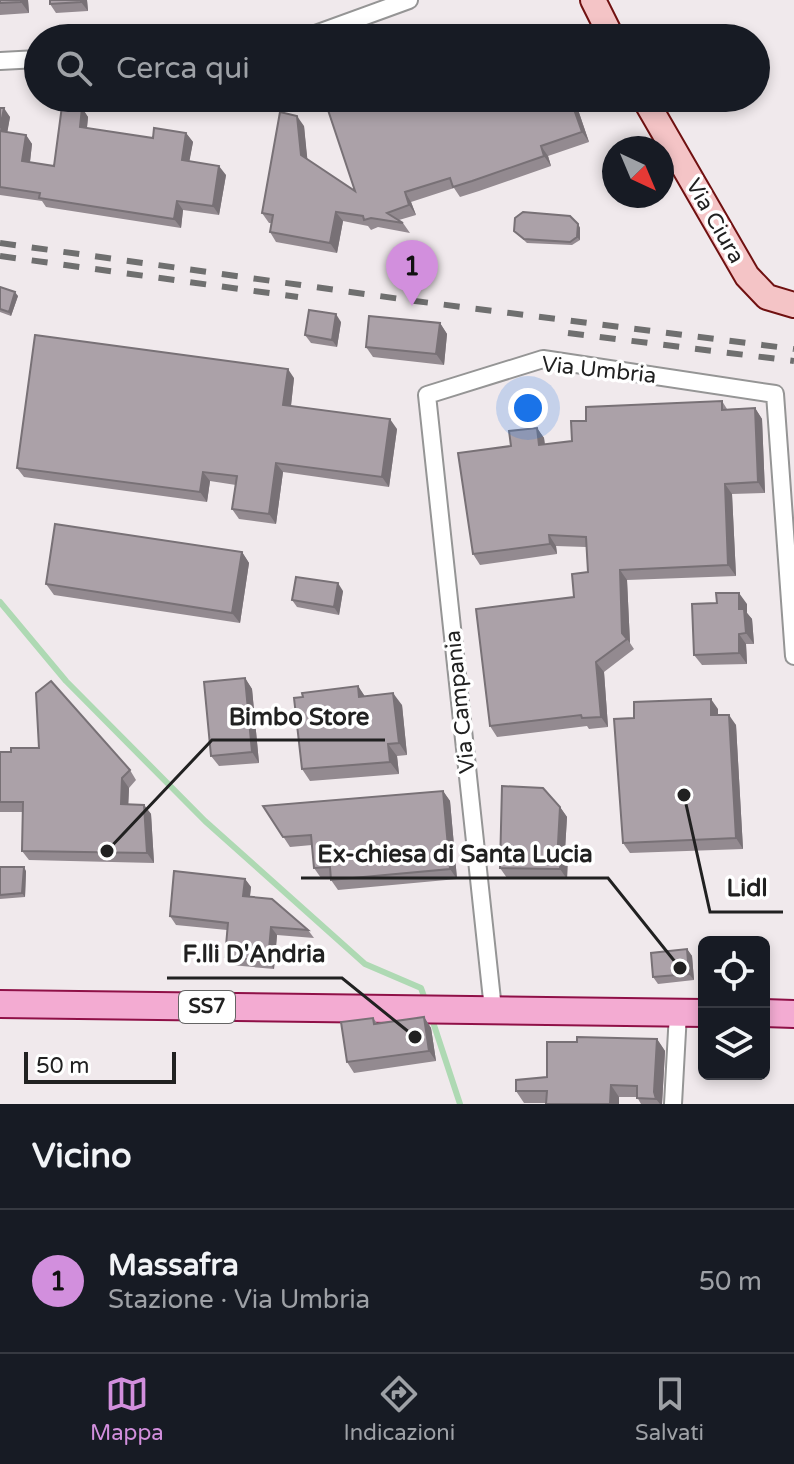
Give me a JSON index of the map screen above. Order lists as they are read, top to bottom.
{
  "streets": {
    "main road": ["Via Ciura", "SS7"],
    "street": ["Via Umbria", "Via Campania"]
  },
  "crossings": [
    ["Via Umbria", "Via Campania"],
    ["Via Campania", "SS7"]
  ],
  "places": [
    "Lidl",
    "Bimbo Store",
    "Ex-chiesa di Santa Lucia",
    "F.lli D'Andria"
  ],
  "scale_bar": "50 m",
  "north": "bottom right",
  "page": {
    "search": "Cerca qui",
    "pins": "1",
    "scale": "50 m",
    "heading": "Vicino",
    "list": [
      {
        "mark": "1",
        "name": "Massafra",
        "note": "Stazione · Via Umbria",
        "value": "50 m"
      }
    ],
    "nav": ["Mappa", "Indicazioni", "Salvati"]
  }
}
